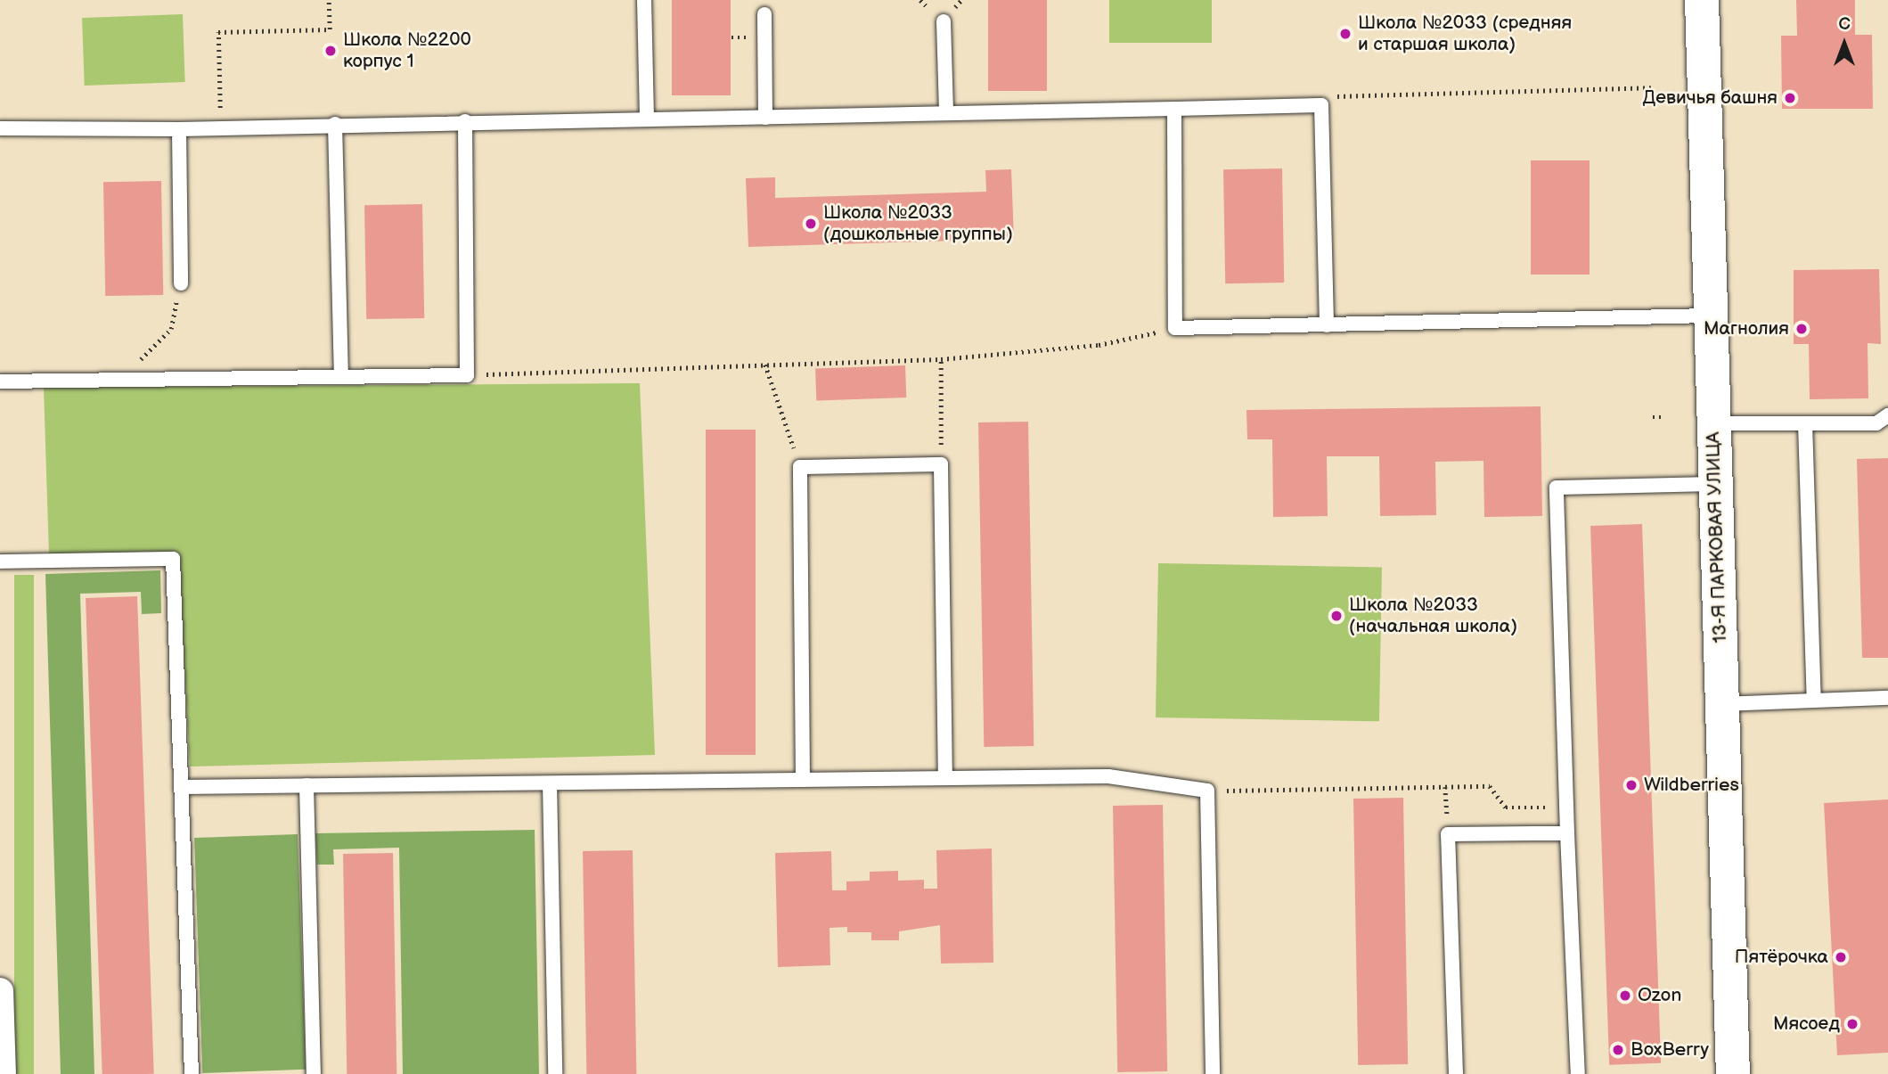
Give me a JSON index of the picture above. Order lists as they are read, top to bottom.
{
  "streets": {
    "street": ["13-Я ПАРКОВАЯ УЛИЦА"]
  },
  "places": [
    "Школа №2033 (средняя и старшая школа)",
    "Школа №2200 корпус 1",
    "Девичья башня",
    "Школа №2033 (дошкольные группы)",
    "Магнолия",
    "Школа №2033 (начальная школа)",
    "Wildberries",
    "Пятёрочка",
    "Ozon",
    "Мясоед",
    "BoxBerry"
  ],
  "north": "top"
}
